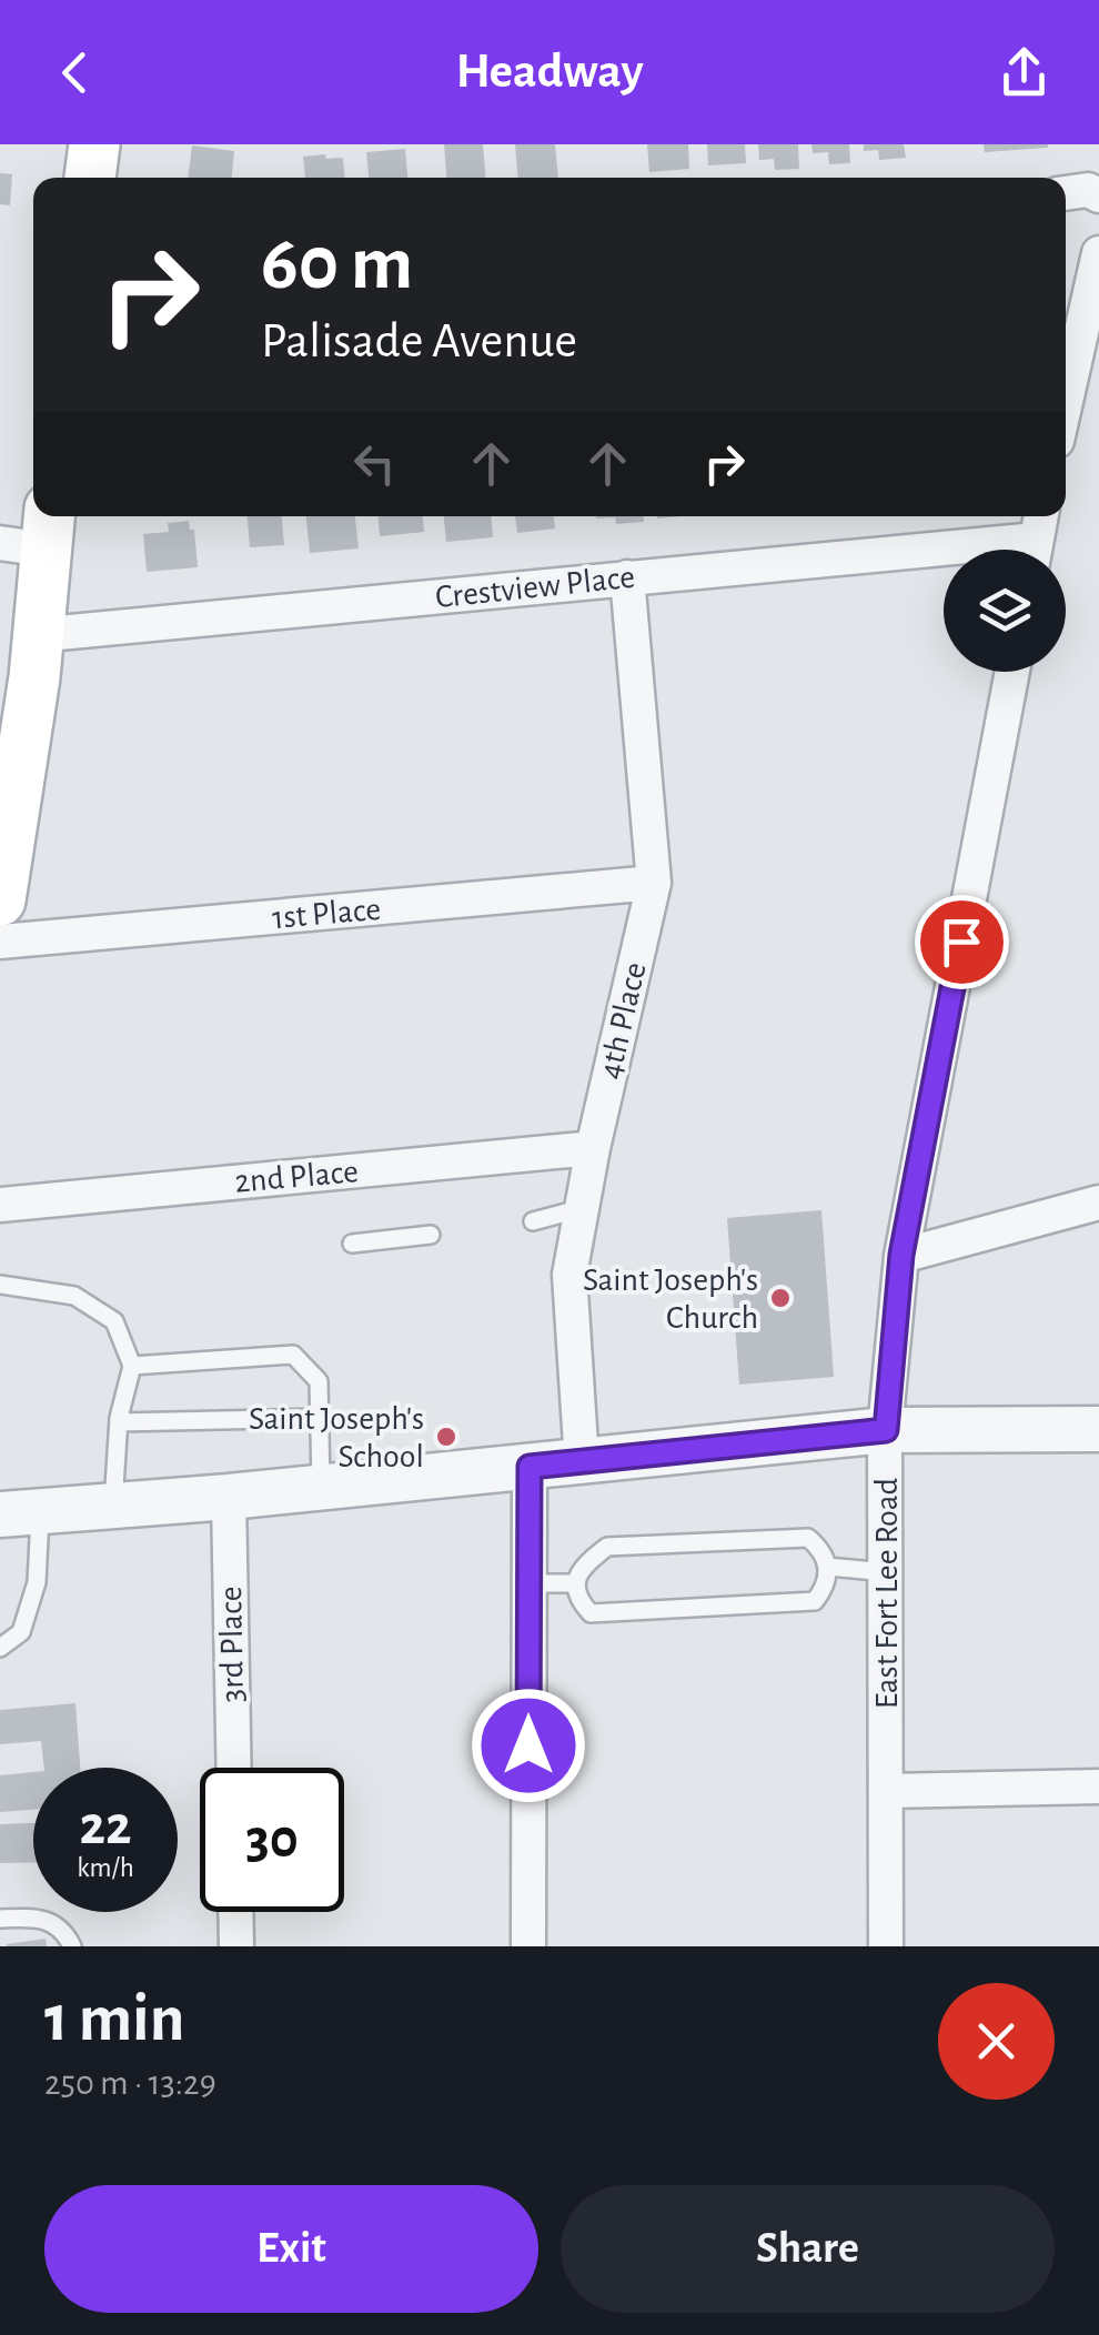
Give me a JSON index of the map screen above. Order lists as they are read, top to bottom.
{
  "streets": {
    "street": [
      "Crestview Place",
      "1st Place",
      "4th Place",
      "2nd Place",
      "East Fort Lee Road",
      "3rd Place"
    ]
  },
  "crossings": [
    ["Crestview Place", "4th Place"],
    ["1st Place", "4th Place"],
    ["4th Place", "2nd Place"]
  ],
  "places": ["Saint Joseph's Church", "Saint Joseph's School"],
  "page": {
    "header": "Headway",
    "turn": ["60 m", "Palisade Avenue"],
    "speed": "22 km/h",
    "limit": "30",
    "heading": ["1 min", "250 m · 13:29"],
    "buttons": ["Exit", "Share"]
  }
}
